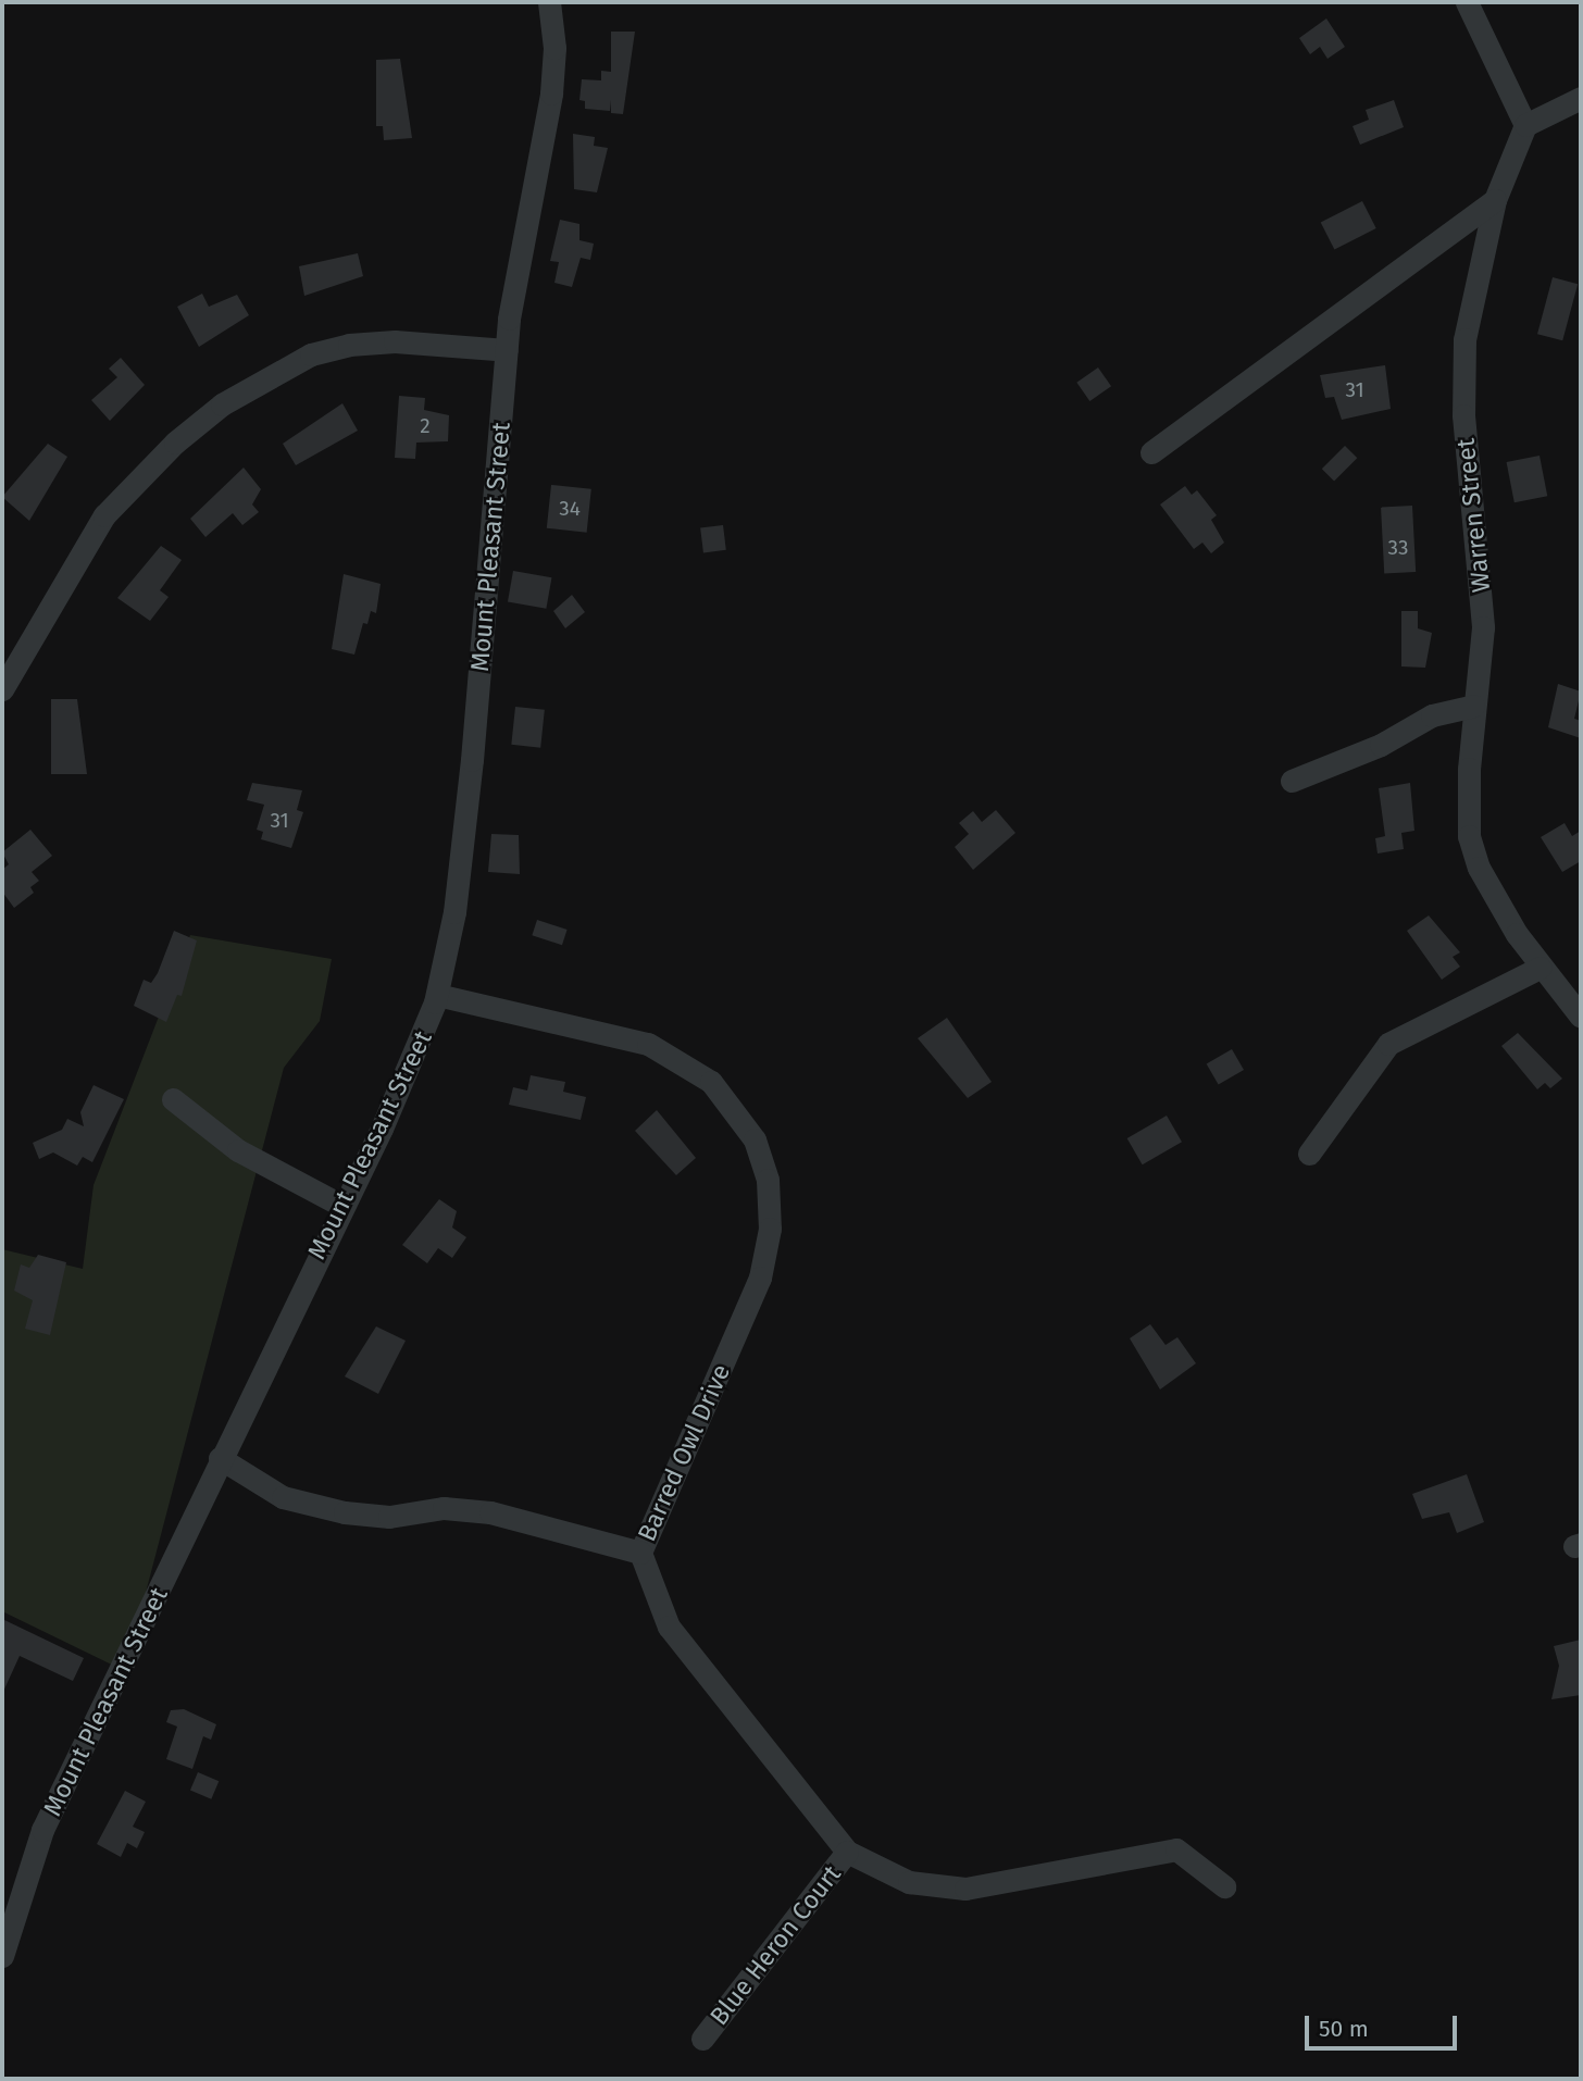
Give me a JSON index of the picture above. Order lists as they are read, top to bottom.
{
  "streets": {
    "street": [
      "Warren Street",
      "Mount Pleasant Street",
      "Barred Owl Drive",
      "Blue Heron Court"
    ]
  },
  "crossings": [
    ["Mount Pleasant Street", "Barred Owl Drive"],
    ["Barred Owl Drive", "Blue Heron Court"]
  ],
  "house_numbers": [
    "31",
    "2",
    "34",
    "33",
    "31"
  ],
  "scale_bar": "50 m"
}
